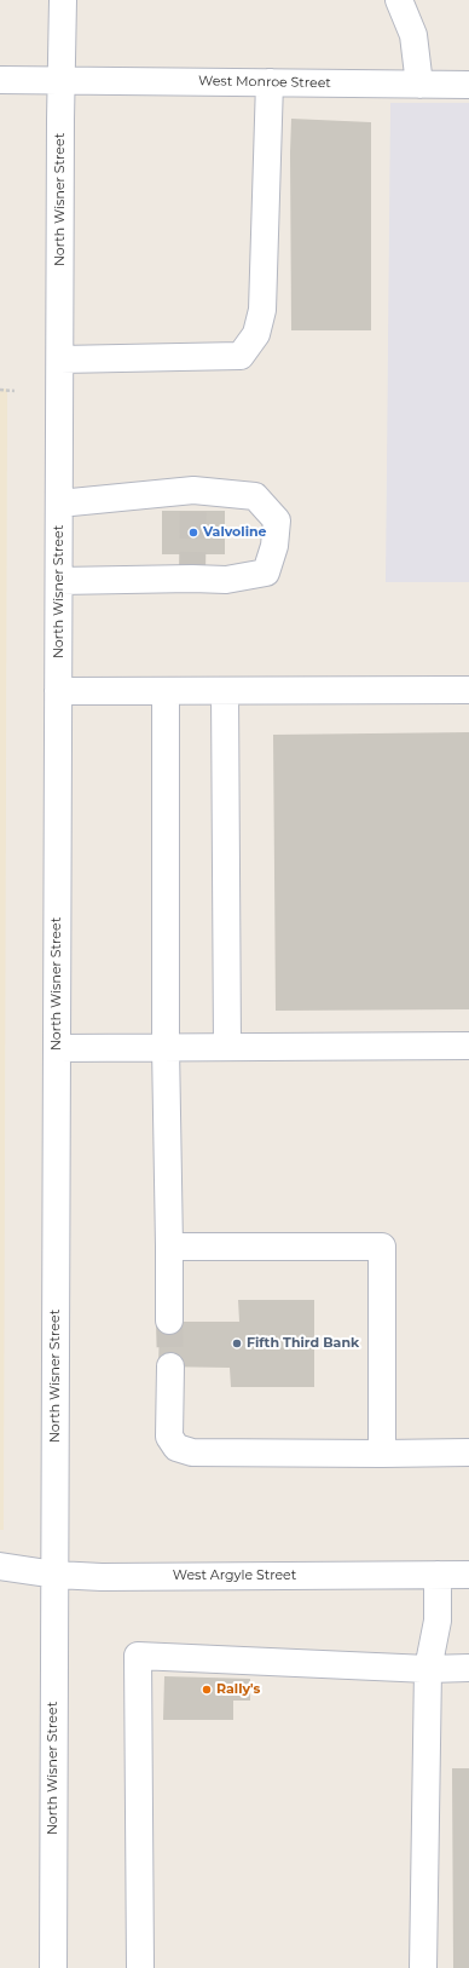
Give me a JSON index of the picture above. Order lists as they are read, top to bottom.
{
  "streets": {
    "street": ["West Monroe Street", "North Wisner Street", "West Argyle Street"]
  },
  "crossings": [
    ["West Monroe Street", "North Wisner Street"],
    ["North Wisner Street", "West Argyle Street"]
  ],
  "places": ["Valvoline", "Fifth Third Bank", "Rally's"]
}
